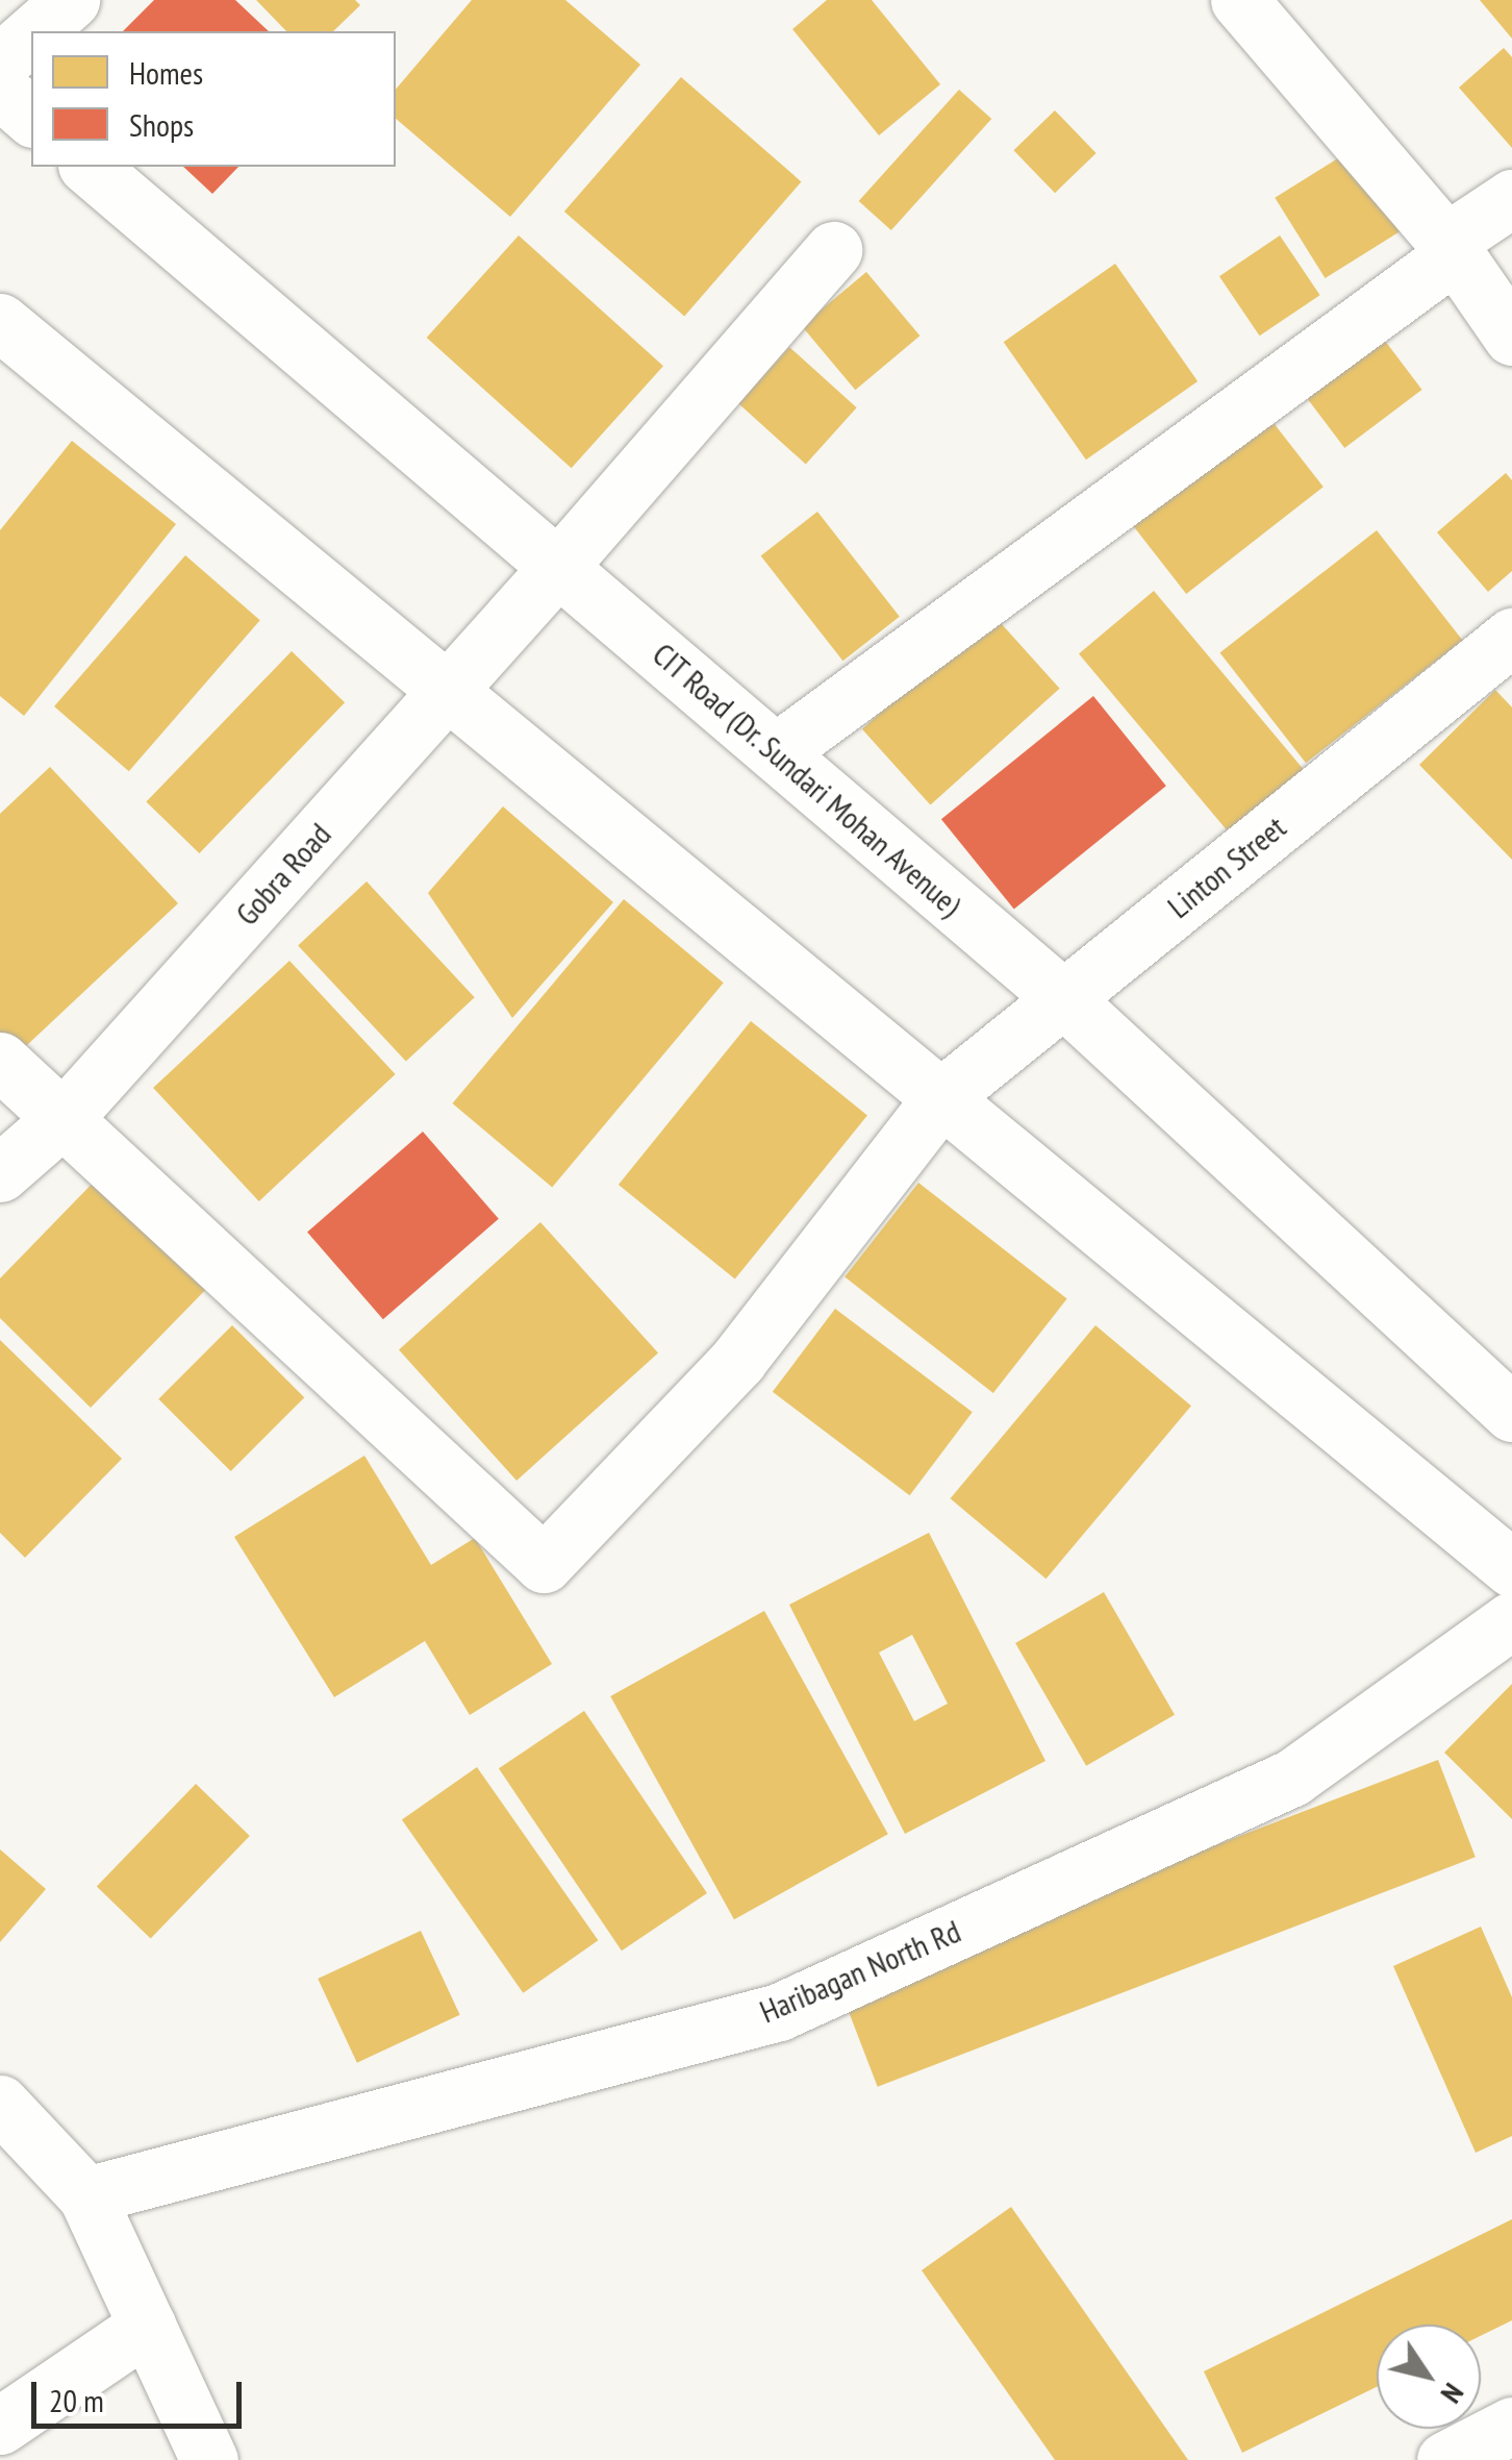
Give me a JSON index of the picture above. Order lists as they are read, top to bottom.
{
  "streets": {
    "street": [
      "CIT Road (Dr. Sundari Mohan Avenue)",
      "Linton Street",
      "Gobra Road",
      "Haribagan North Rd"
    ]
  },
  "crossings": [
    ["CIT Road (Dr. Sundari Mohan Avenue)", "Linton Street"],
    ["CIT Road (Dr. Sundari Mohan Avenue)", "Gobra Road"]
  ],
  "legend": ["Homes", "Shops"],
  "scale_bar": "20 m",
  "north": "bottom right"
}
